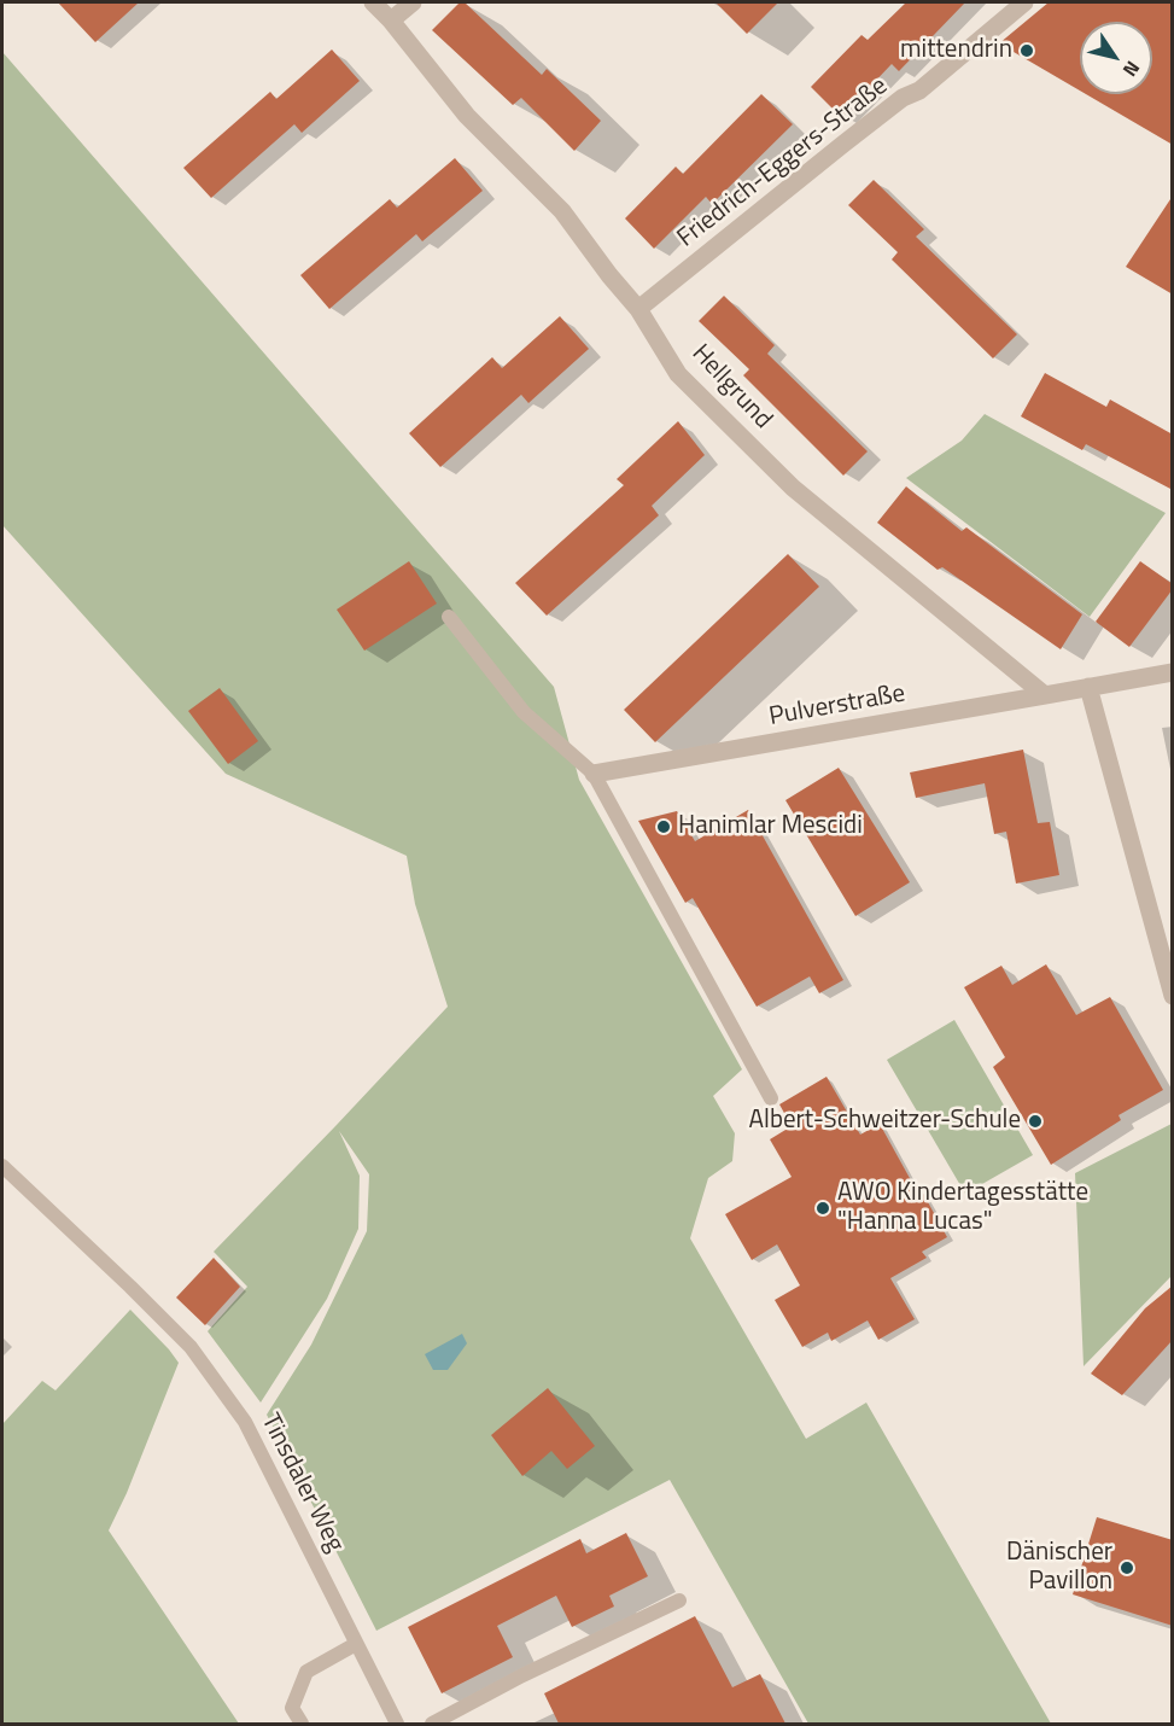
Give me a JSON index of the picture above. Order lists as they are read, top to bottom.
{
  "streets": {
    "street": ["Friedrich-Eggers-Straße", "Hellgrund", "Pulverstraße"],
    "lane": ["Tinsdaler Weg"]
  },
  "crossings": [
    ["Friedrich-Eggers-Straße", "Hellgrund"],
    ["Hellgrund", "Pulverstraße"]
  ],
  "places": [
    "mittendrin",
    "Hanimlar Mescidi",
    "Albert-Schweitzer-Schule",
    "AWO Kindertagesstätte \"Hanna Lucas\"",
    "Dänischer Pavillon"
  ],
  "north": "bottom right"
}
